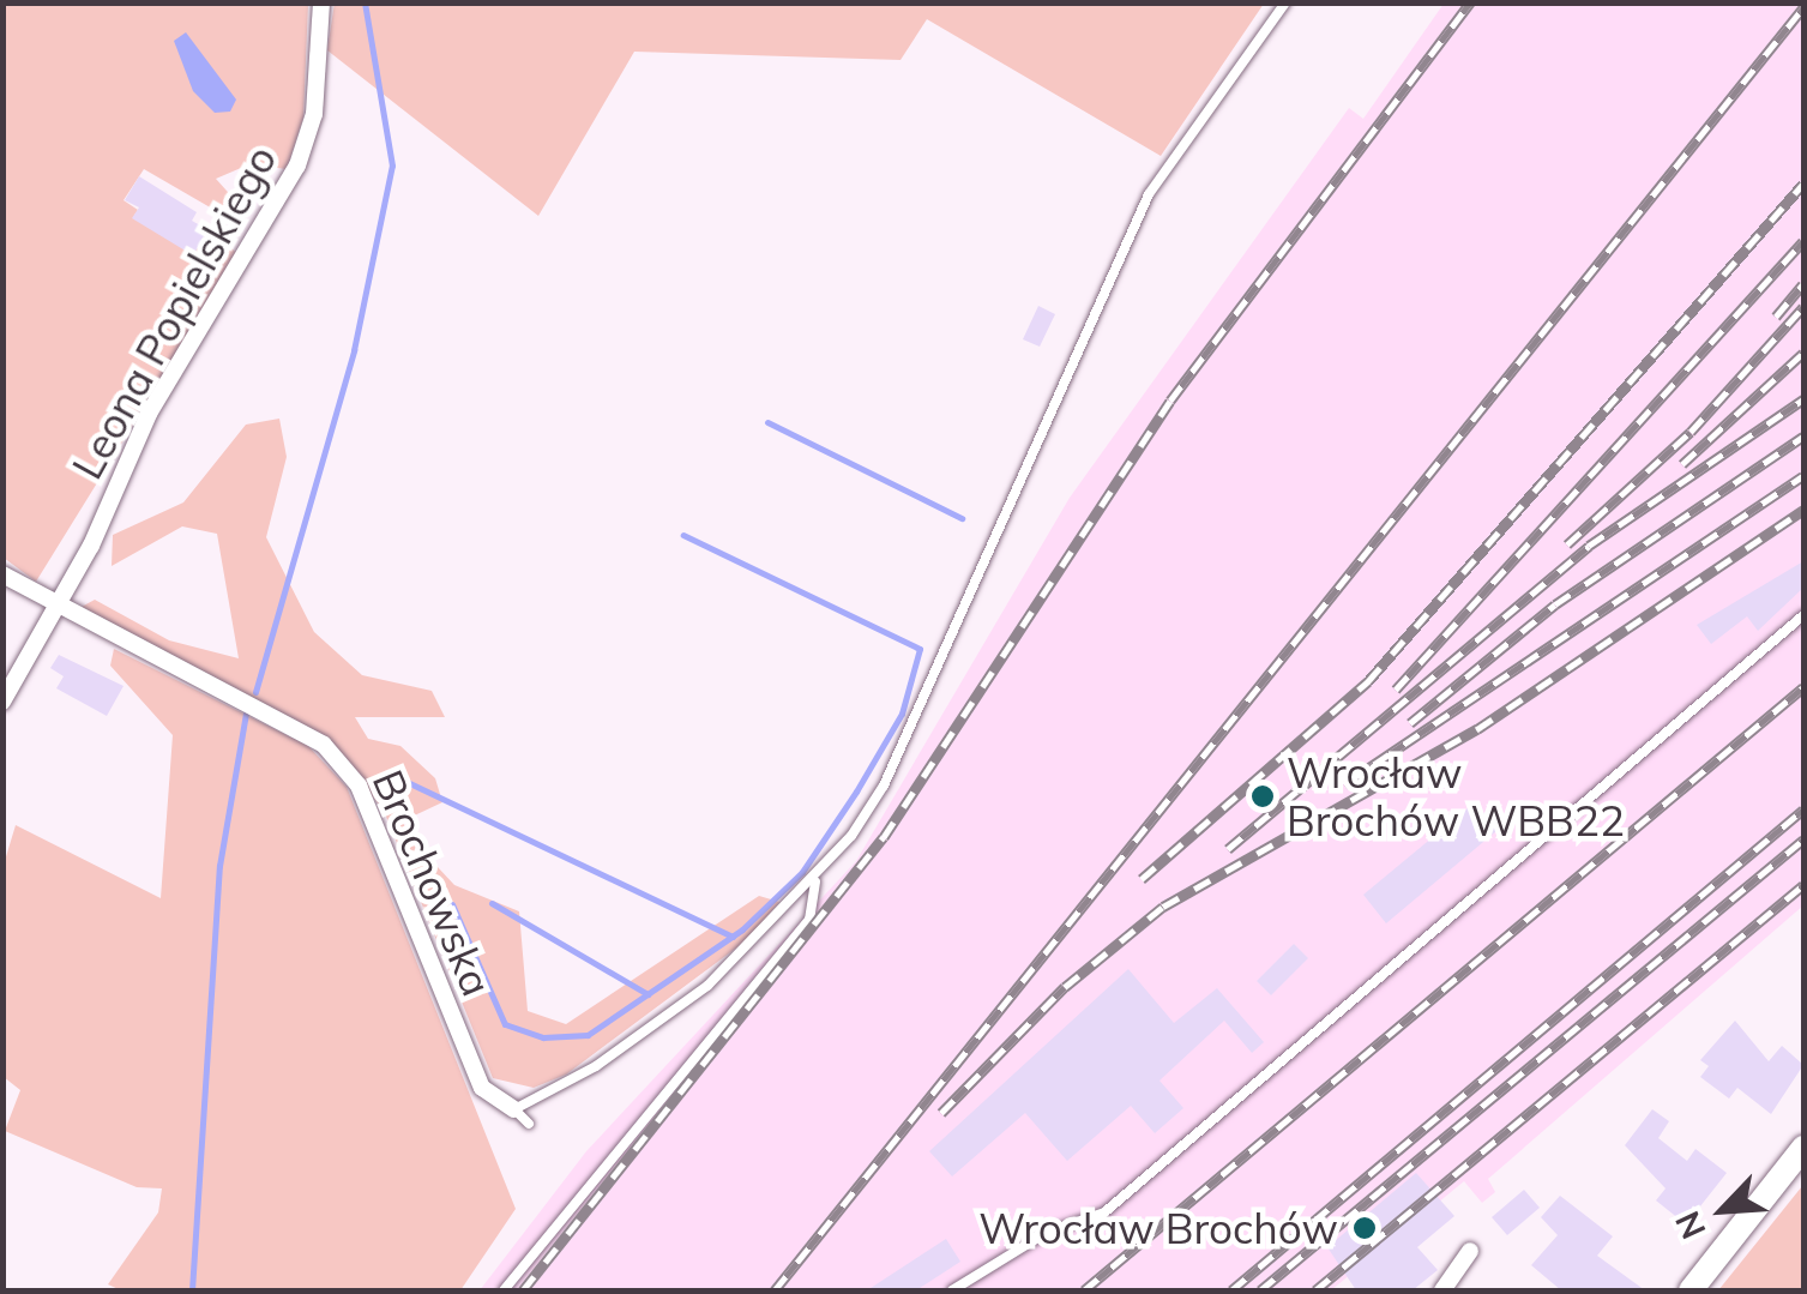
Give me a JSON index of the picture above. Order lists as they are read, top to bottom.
{
  "streets": {
    "street": ["Leona Popielskiego", "Brochowska"]
  },
  "crossings": [
    ["Leona Popielskiego", "Brochowska"]
  ],
  "places": ["Wrocław Brochów WBB22", "Wrocław Brochów"],
  "north": "bottom left"
}
